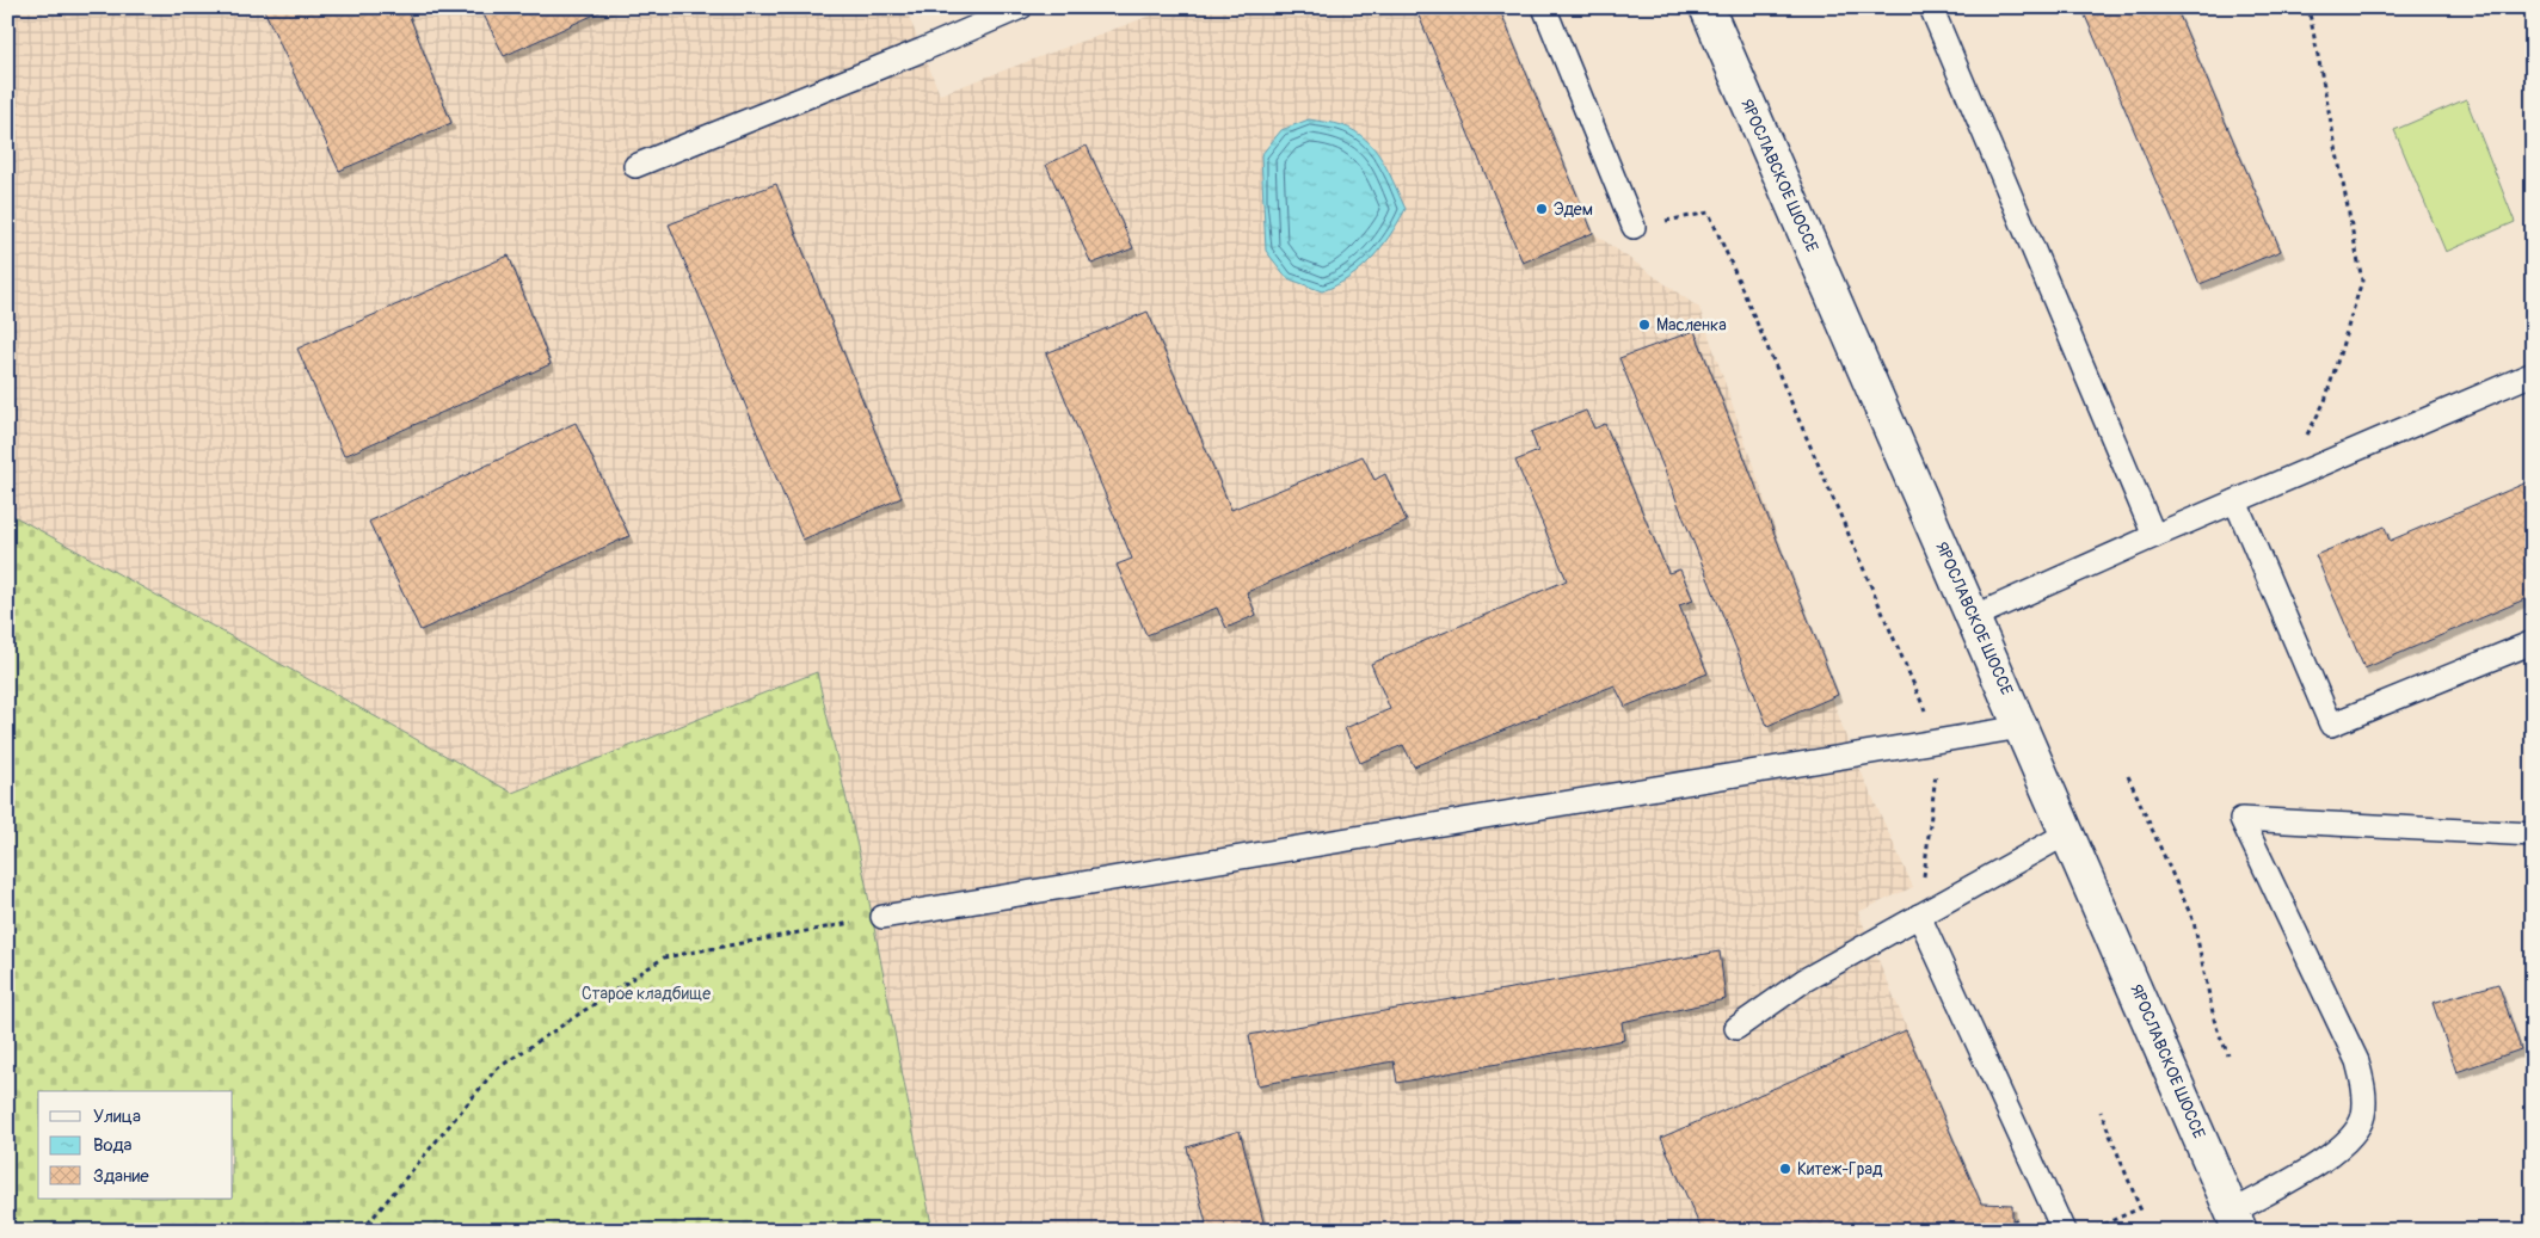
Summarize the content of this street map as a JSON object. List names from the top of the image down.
{
  "streets": {
    "main road": ["ЯРОСЛАВСКОЕ ШОССЕ"]
  },
  "parks": ["Старое кладбище"],
  "places": ["Эдем", "Масленка", "Китеж-Град"],
  "legend": ["Улица", "Вода", "Здание"]
}
